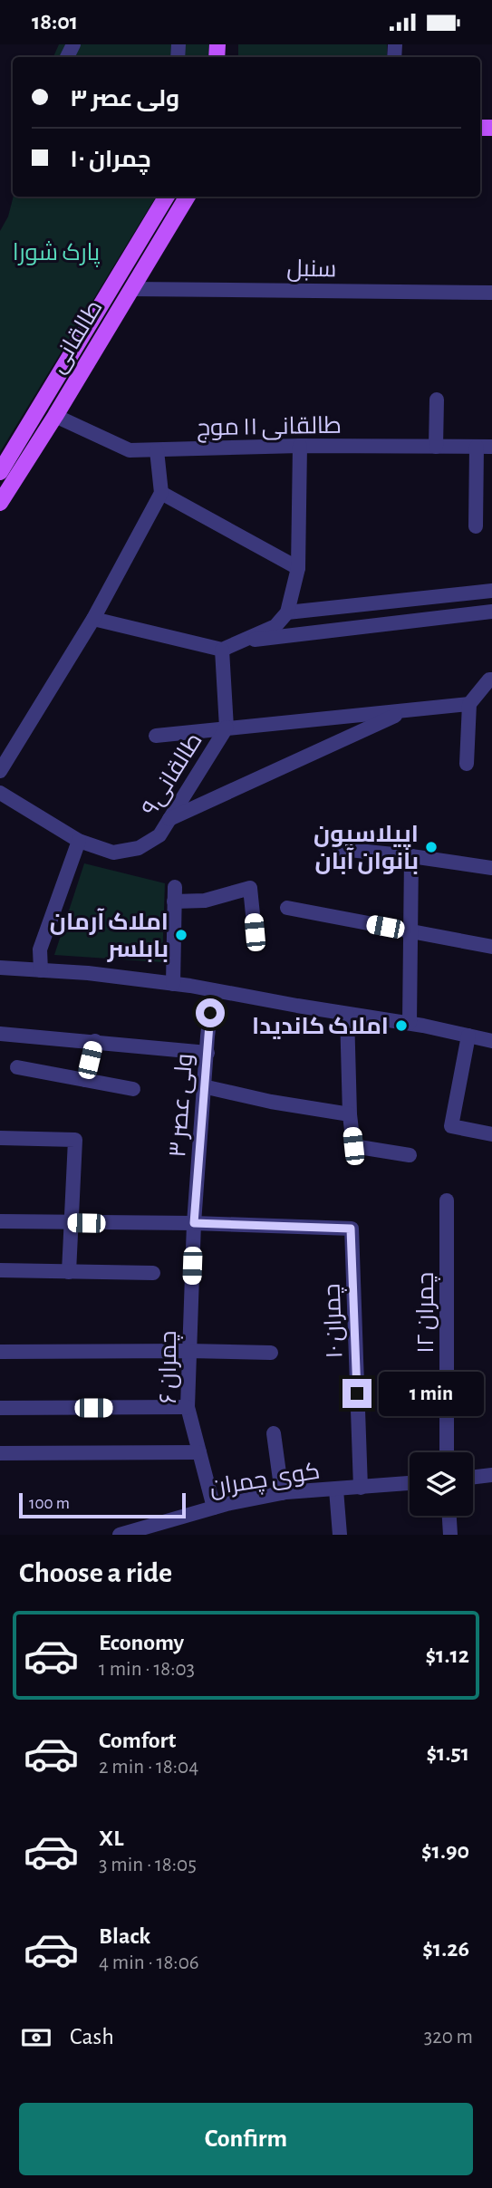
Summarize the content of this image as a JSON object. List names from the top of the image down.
{
  "streets": {
    "main road": ["طالقانی"],
    "street": [
      "سنبل",
      "طالقانی ۱۱ موج",
      "طالقانی۹",
      "ولی عصر ۳",
      "چمران ۱۲",
      "چمران ۱۰",
      "چمران ۶",
      "کوی چمران"
    ]
  },
  "crossings": [
    ["سنبل", "طالقانی"],
    ["طالقانی", "طالقانی ۱۱ موج"],
    ["ولی عصر ۳", "چمران ۱۰"],
    ["ولی عصر ۳", "چمران ۶"],
    ["چمران ۱۰", "چمران ۶"],
    ["چمران ۱۰", "کوی چمران"],
    ["چمران ۶", "کوی چمران"]
  ],
  "parks": ["پارک شورا"],
  "places": ["اپیلاسیون بانوان آبان", "املاک آرمان بابلسر", "املاک کاندیدا"],
  "scale_bar": "100 m",
  "page": {
    "status": "18:01",
    "banner": ["ولی عصر ۳", "چمران ۱۰"],
    "bubble": "1 min",
    "scale": "100 m",
    "heading": "Choose a ride",
    "list": [
      {
        "name": "Economy",
        "note": "1 min · 18:03",
        "value": "$1.12"
      },
      {
        "name": "Comfort",
        "note": "2 min · 18:04",
        "value": "$1.51"
      },
      {
        "name": "XL",
        "note": "3 min · 18:05",
        "value": "$1.90"
      },
      {
        "name": "Black",
        "note": "4 min · 18:06",
        "value": "$1.26"
      }
    ],
    "pay": ["Cash", "320 m"],
    "buttons": "Confirm"
  }
}
